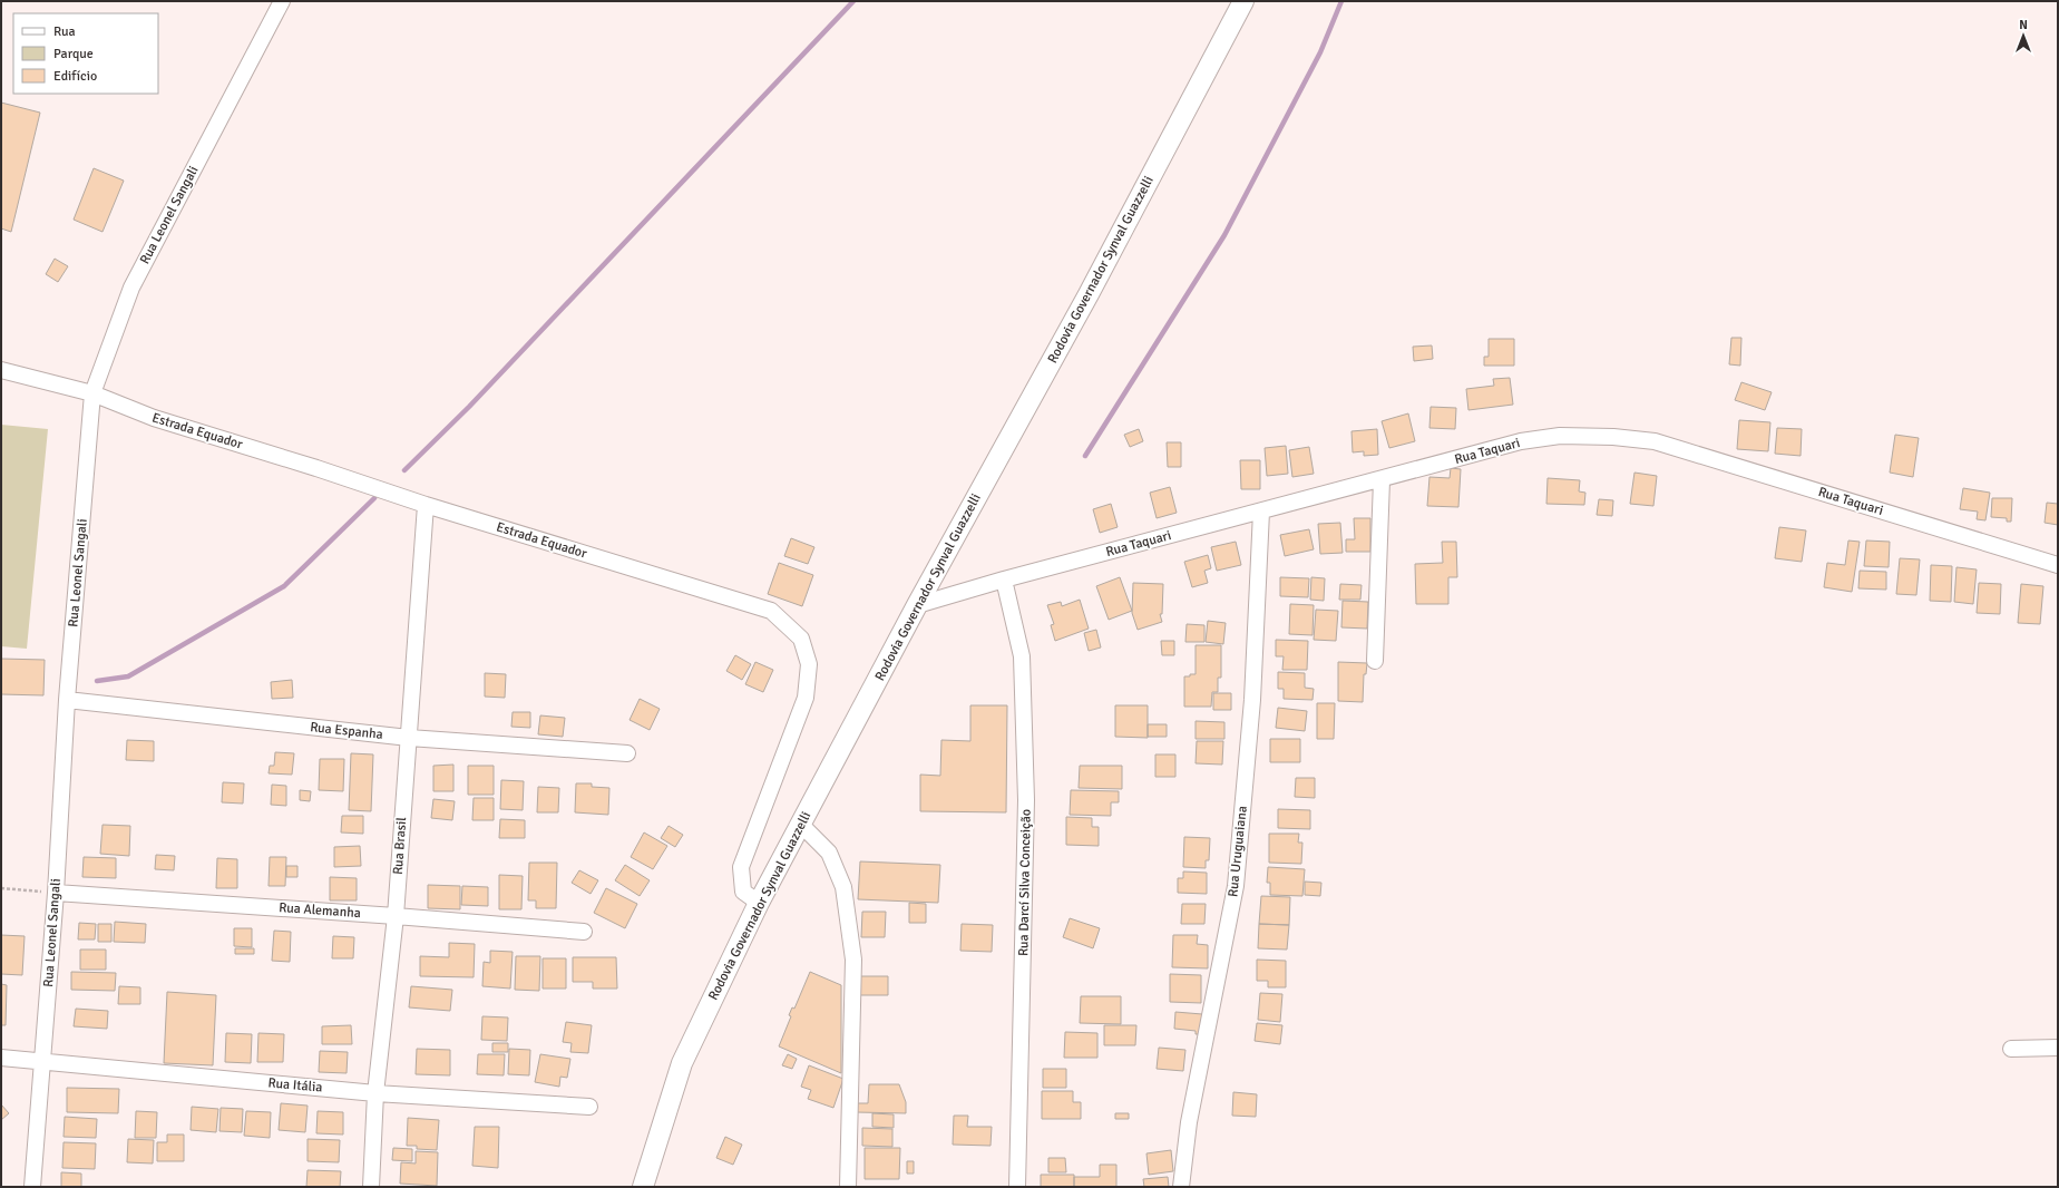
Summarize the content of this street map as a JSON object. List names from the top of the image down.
{
  "streets": {
    "main road": ["Rodovia Governador Synval Guazzelli"],
    "street": [
      "Rua Leonel Sangali",
      "Estrada Equador",
      "Rua Taquari",
      "Rua Espanha",
      "Rua Brasil",
      "Rua Uruguaiana",
      "Rua Darcí Silva Conceição",
      "Rua Alemanha",
      "Rua Itália"
    ]
  },
  "crossings": [
    ["Rua Leonel Sangali", "Estrada Equador"],
    ["Rua Leonel Sangali", "Rua Espanha"],
    ["Rua Leonel Sangali", "Rua Alemanha"],
    ["Rua Leonel Sangali", "Rua Itália"],
    ["Rodovia Governador Synval Guazzelli", "Estrada Equador"],
    ["Rodovia Governador Synval Guazzelli", "Rua Taquari"],
    ["Estrada Equador", "Rua Brasil"],
    ["Rua Taquari", "Rua Uruguaiana"],
    ["Rua Taquari", "Rua Darcí Silva Conceição"],
    ["Rua Espanha", "Rua Brasil"],
    ["Rua Brasil", "Rua Alemanha"],
    ["Rua Brasil", "Rua Itália"]
  ],
  "legend": ["Rua", "Parque", "Edifício"],
  "north": "top"
}
